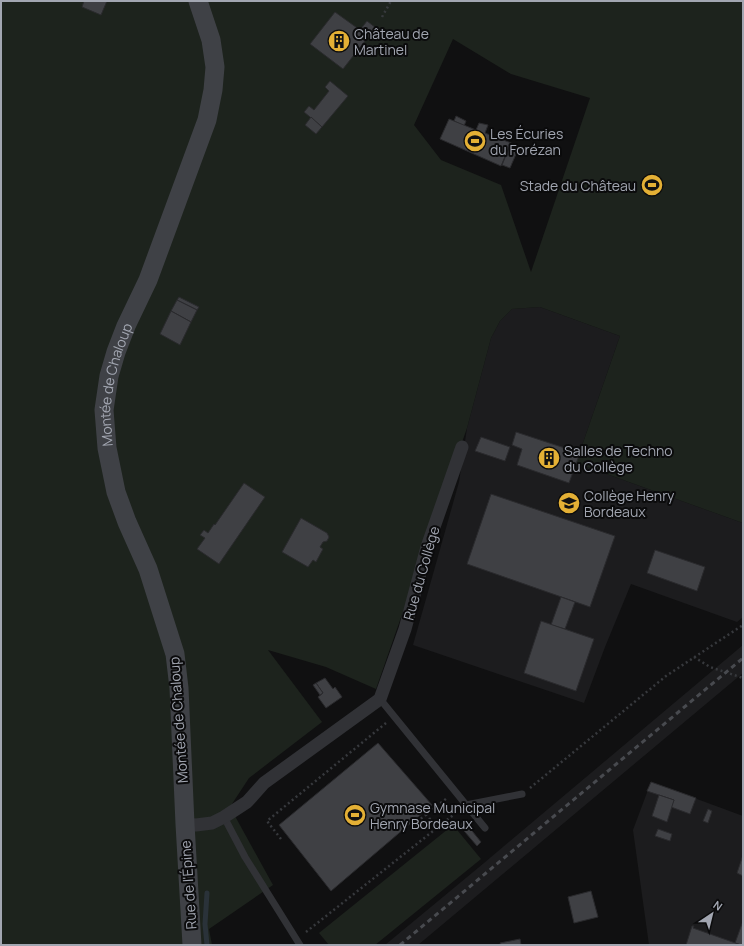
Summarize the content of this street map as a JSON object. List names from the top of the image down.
{
  "streets": {
    "main road": ["Montée de Chaloup", "Rue de l'Épine"],
    "street": ["Rue du Collège"]
  },
  "crossings": [
    ["Montée de Chaloup", "Rue de l'Épine"]
  ],
  "places": {
    "building": ["Château de Martinel", "Salles de Techno du Collège"],
    "sports": ["Les Écuries du Forézan", "Stade du Château", "Gymnase Municipal Henry Bordeaux"],
    "school or university": ["Collège Henry Bordeaux"]
  },
  "north": "top right"
}
